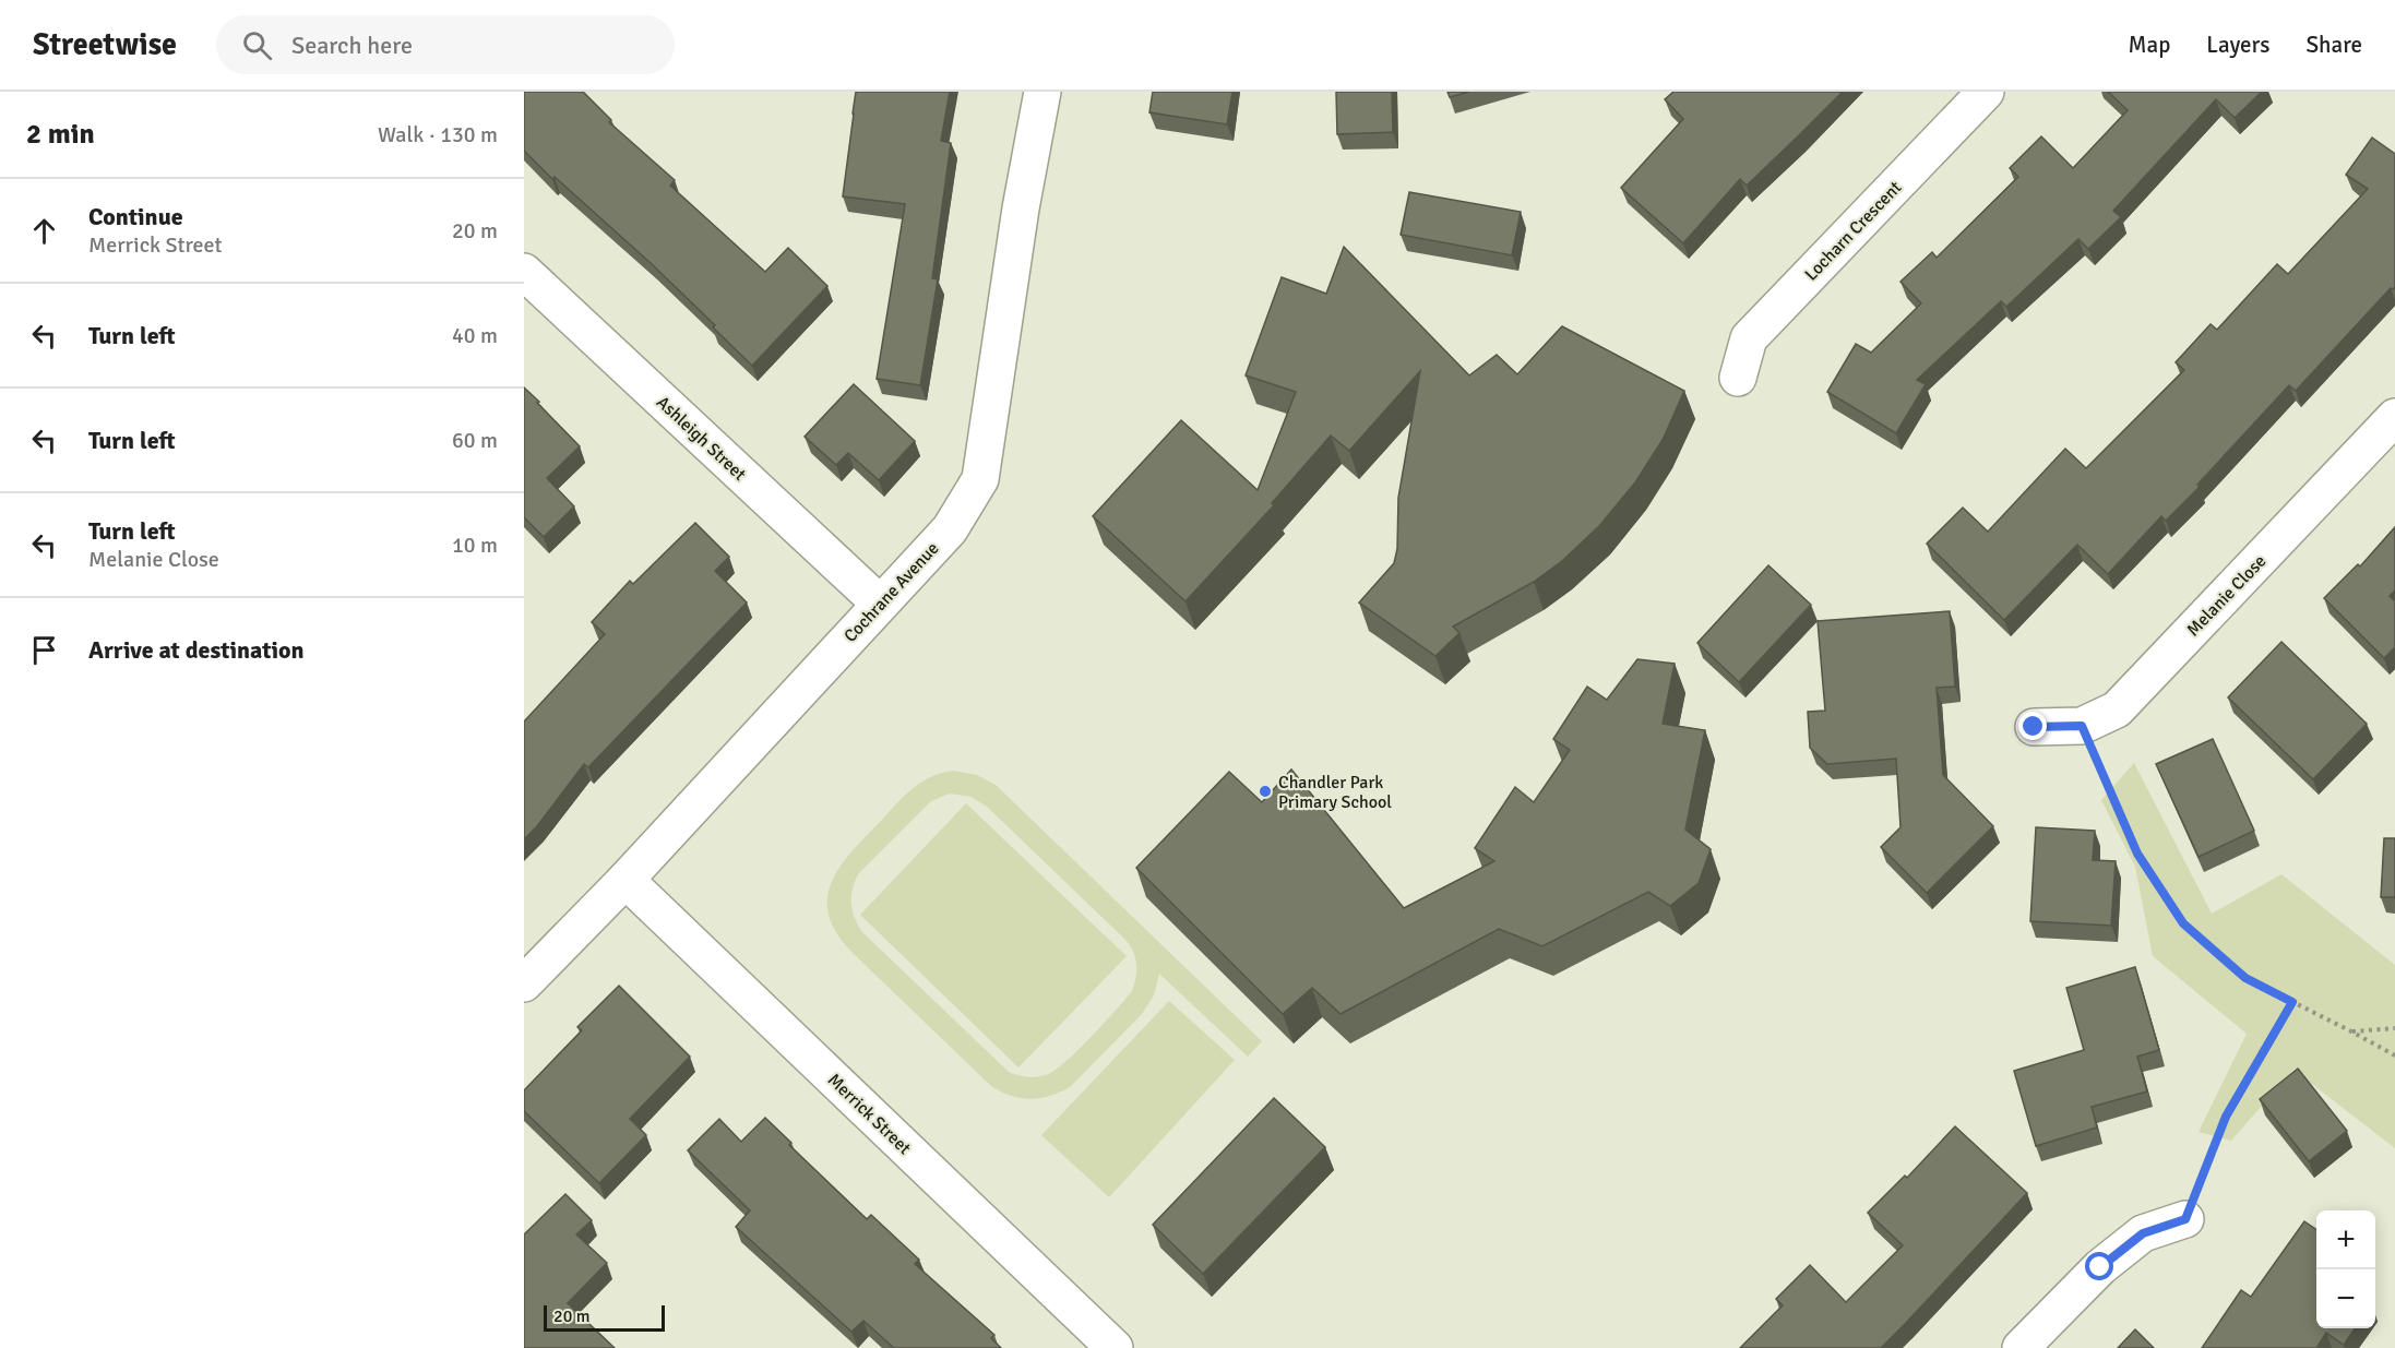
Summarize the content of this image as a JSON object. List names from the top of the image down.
{
  "streets": {
    "street": [
      "Locharn Crescent",
      "Ashleigh Street",
      "Cochrane Avenue",
      "Melanie Close",
      "Merrick Street"
    ]
  },
  "crossings": [
    ["Ashleigh Street", "Cochrane Avenue"],
    ["Cochrane Avenue", "Merrick Street"]
  ],
  "places": ["Chandler Park Primary School"],
  "scale_bar": "20 m",
  "page": {
    "header": "Streetwise",
    "search": "Search here",
    "nav": ["Map", "Layers", "Share"],
    "heading": ["2 min", "Walk · 130 m"],
    "list": [
      ["Continue", "Merrick Street", "20 m"],
      ["Turn left", "40 m"],
      ["Turn left", "60 m"],
      ["Turn left", "Melanie Close", "10 m"],
      "Arrive at destination"
    ],
    "map_buttons": ["+", "−"],
    "scale": "20 m"
  }
}
